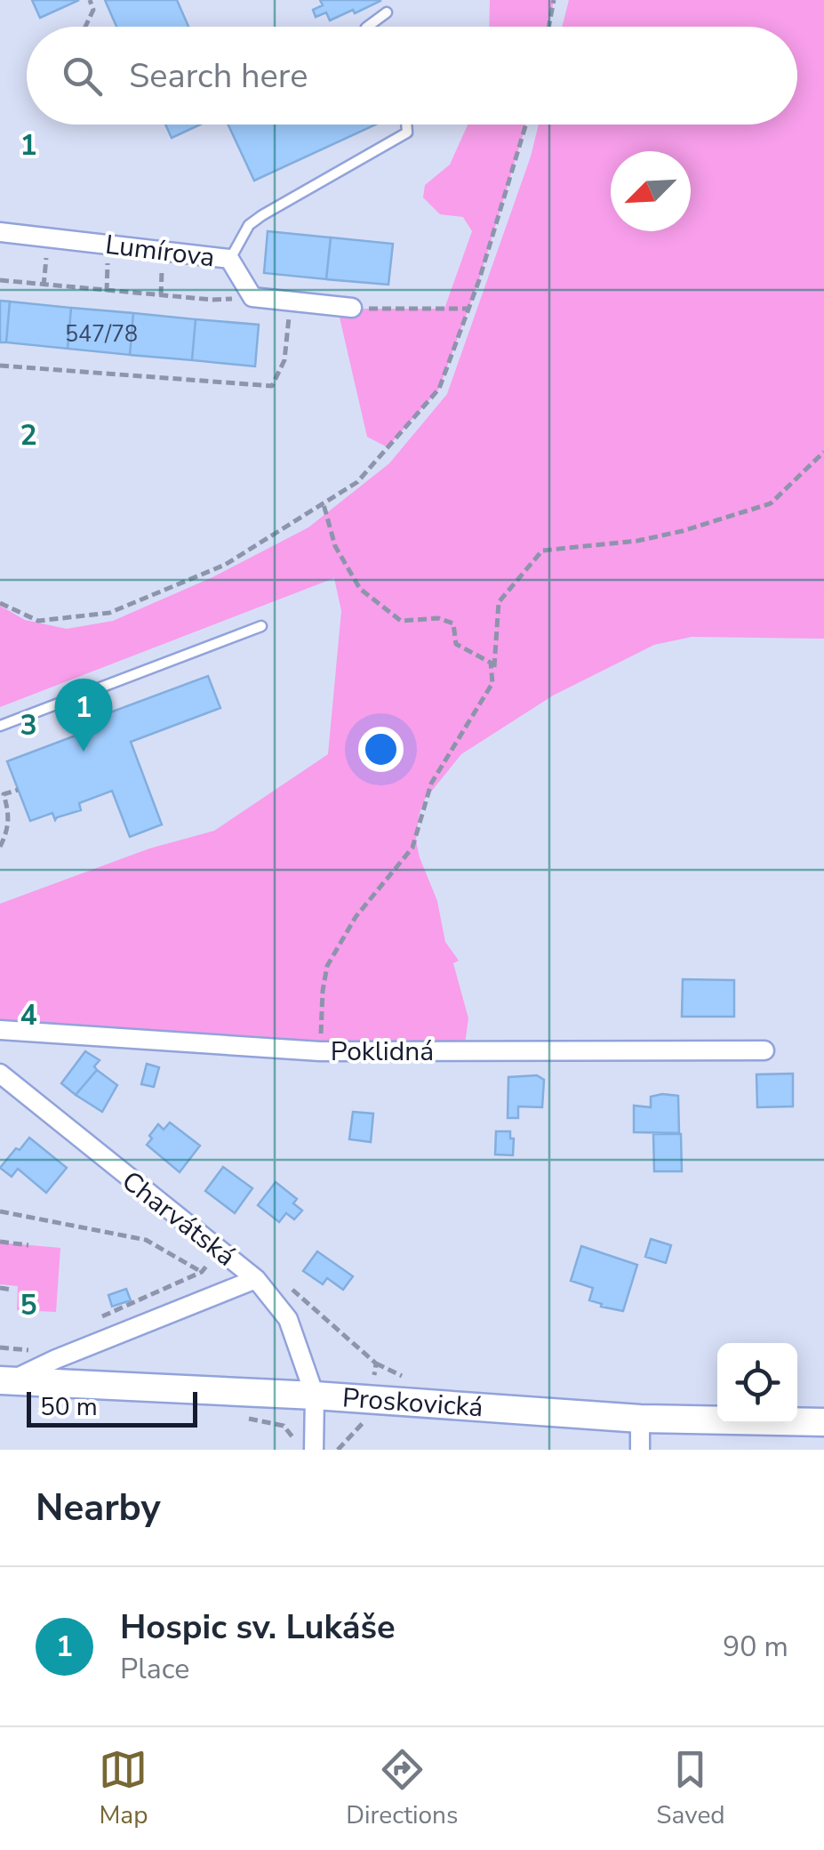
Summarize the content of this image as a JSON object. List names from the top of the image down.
{
  "streets": {
    "street": [
      "Lumírova",
      "Poklidná",
      "Charvátská",
      "Proskovická"
    ]
  },
  "crossings": [
    ["Charvátská", "Proskovická"]
  ],
  "house_numbers": ["547/78"],
  "scale_bar": "50 m",
  "north": "bottom left",
  "page": {
    "search": "Search here",
    "pins": "1",
    "scale": "50 m",
    "heading": "Nearby",
    "list": [
      {
        "mark": "1",
        "name": "Hospic sv. Lukáše",
        "note": "Place",
        "value": "90 m"
      }
    ],
    "nav": ["Map", "Directions", "Saved"]
  },
  "grid": {
    "rows": [
      "1",
      "2",
      "3",
      "4",
      "5"
    ]
  }
}
